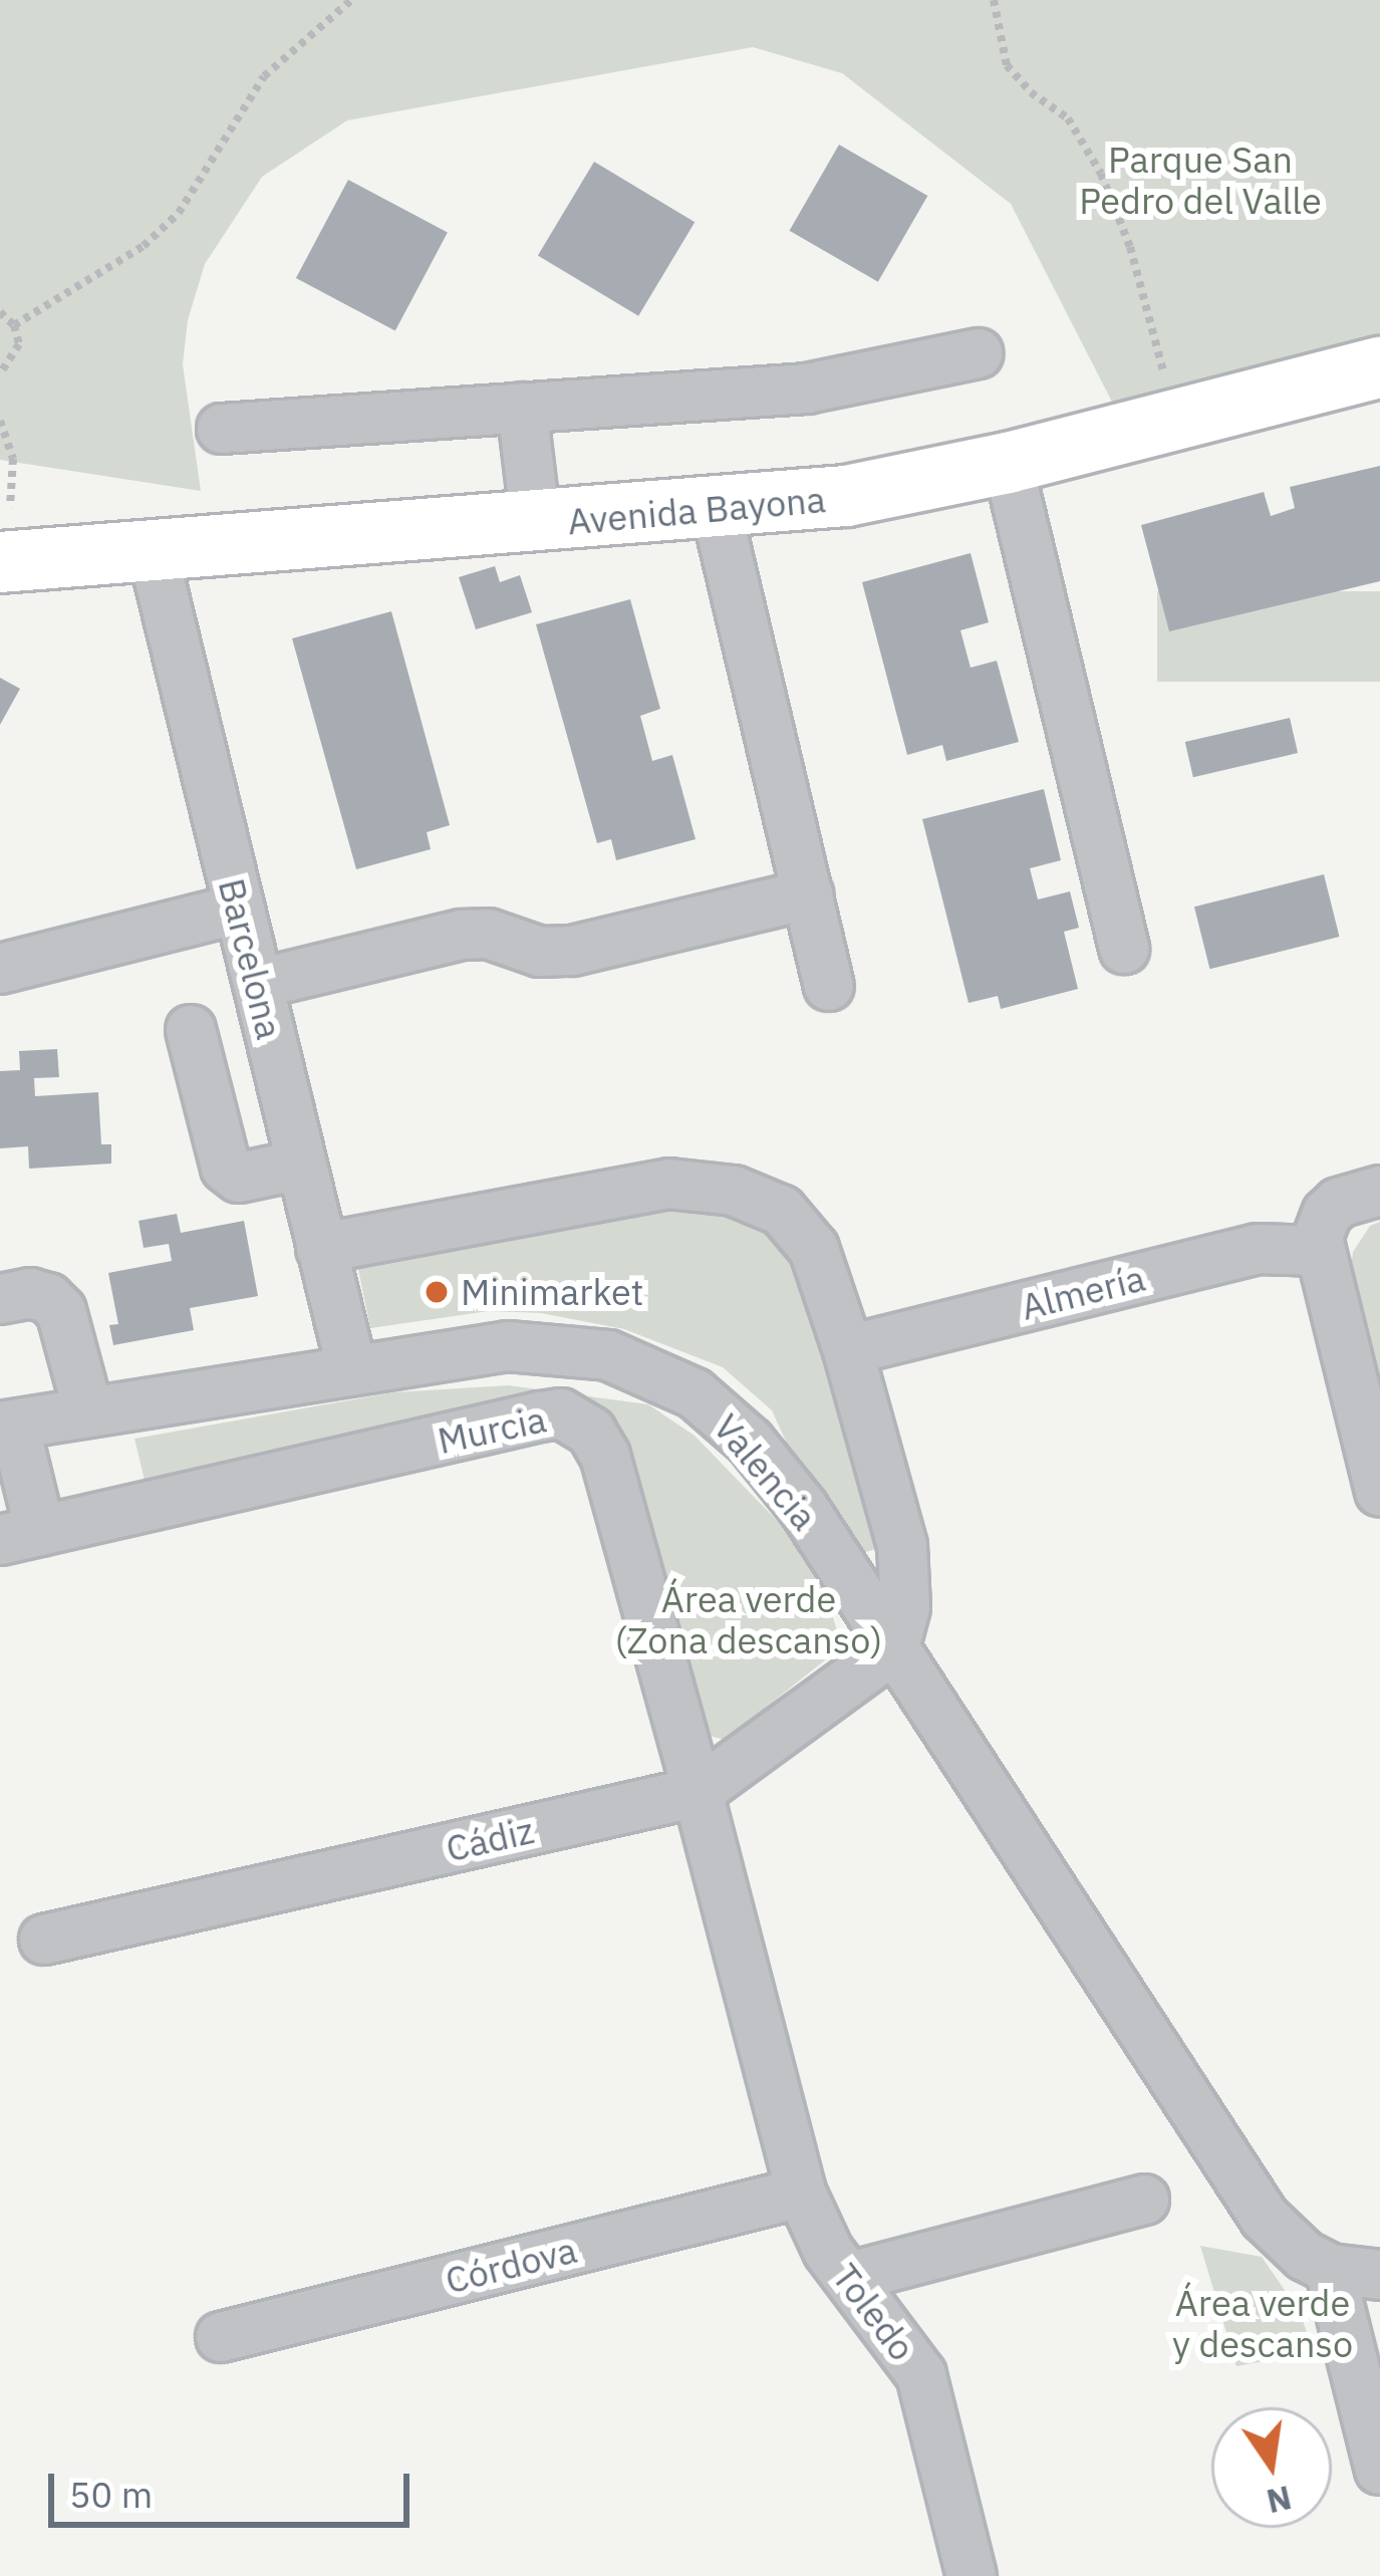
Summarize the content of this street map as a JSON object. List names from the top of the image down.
{
  "streets": {
    "main road": ["Avenida Bayona"],
    "street": [
      "Barcelona",
      "Almería",
      "Murcia",
      "Valencia",
      "Cádiz",
      "Córdova",
      "Toledo"
    ]
  },
  "crossings": [
    ["Avenida Bayona", "Barcelona"],
    ["Barcelona", "Valencia"],
    ["Murcia", "Valencia"],
    ["Murcia", "Cádiz"],
    ["Murcia", "Córdova"],
    ["Murcia", "Toledo"],
    ["Valencia", "Cádiz"],
    ["Córdova", "Toledo"]
  ],
  "parks": ["Parque San Pedro del Valle", "Área verde (Zona descanso)", "Área verde y descanso"],
  "places": ["Minimarket"],
  "scale_bar": "50 m",
  "north": "bottom"
}
